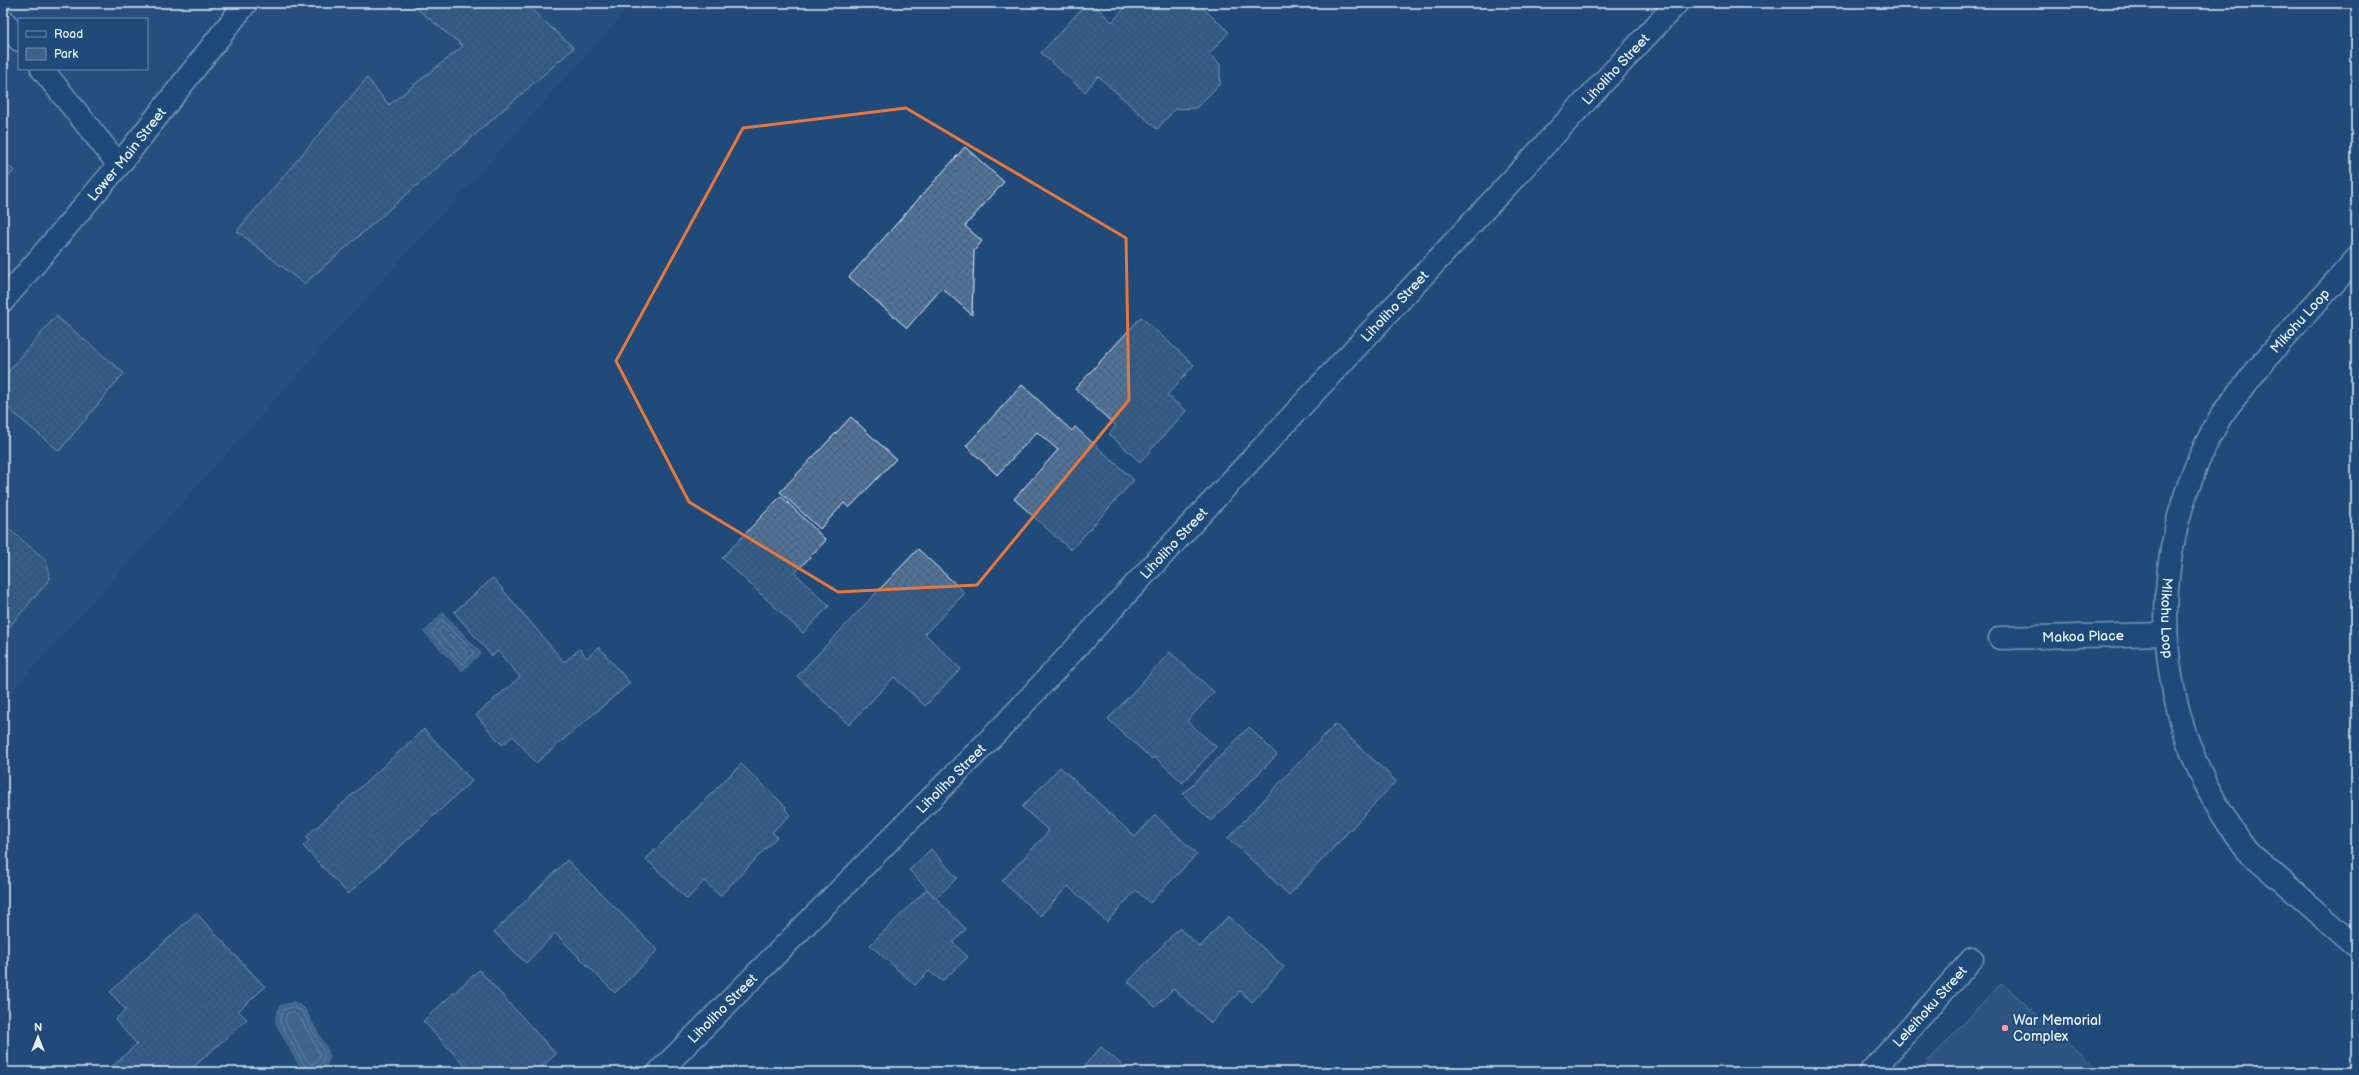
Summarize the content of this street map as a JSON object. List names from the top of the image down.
{
  "streets": {
    "street": [
      "Liholiho Street",
      "Lower Main Street",
      "Mikohu Loop",
      "Makoa Place",
      "Leleihoku Street"
    ]
  },
  "crossings": [
    ["Mikohu Loop", "Makoa Place"]
  ],
  "places": ["War Memorial Complex"],
  "legend": ["Road", "Park"],
  "north": "top"
}
